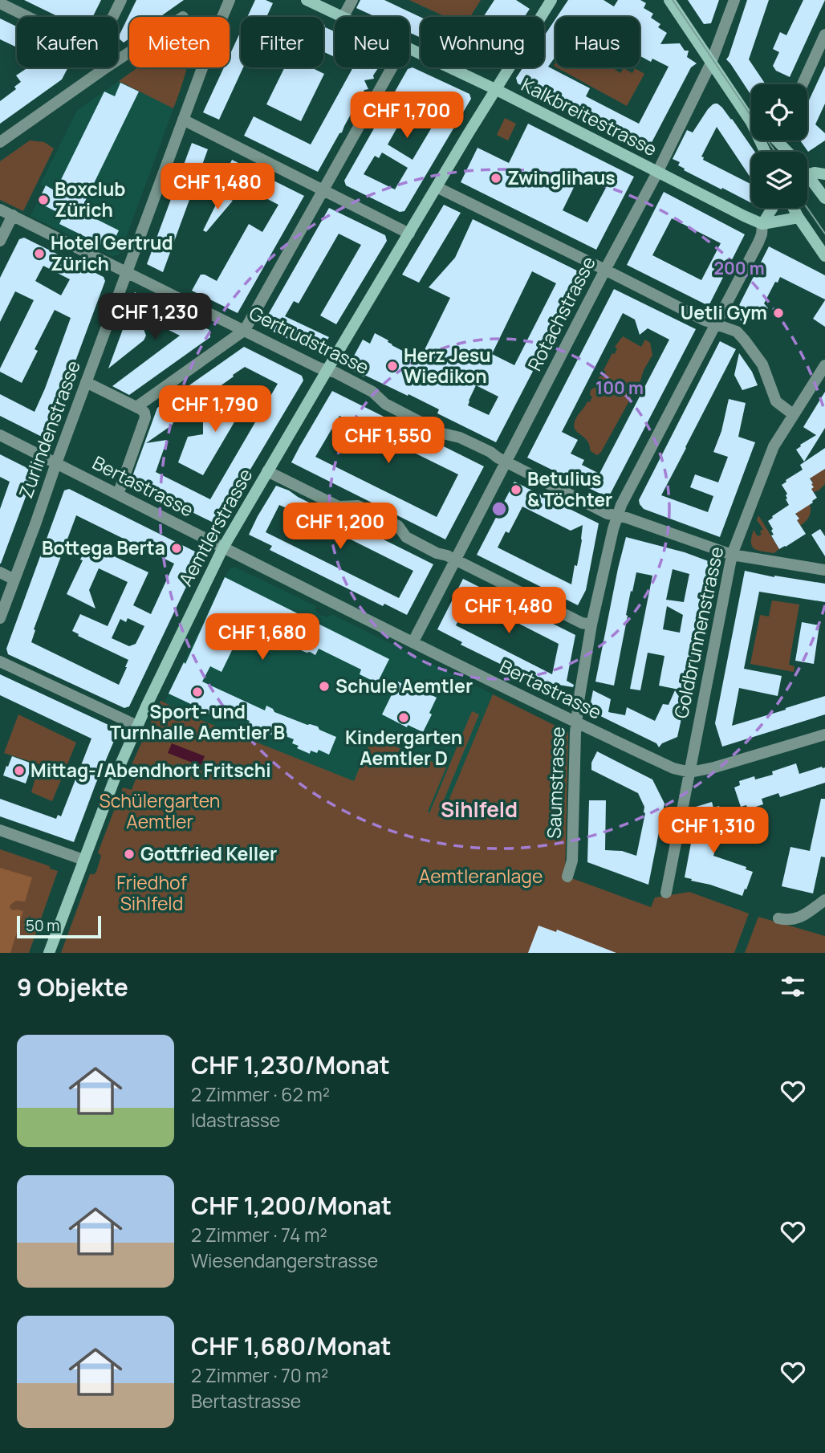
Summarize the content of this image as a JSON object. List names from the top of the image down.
{
  "streets": {
    "street": [
      "Kalkbreitestrasse",
      "Rotachstrasse",
      "Gertrudstrasse",
      "Zurlindenstrasse",
      "Bertastrasse",
      "Aemtlerstrasse",
      "Goldbrunnenstrasse",
      "Saumstrasse"
    ]
  },
  "crossings": [
    ["Kalkbreitestrasse", "Rotachstrasse"],
    ["Kalkbreitestrasse", "Aemtlerstrasse"],
    ["Kalkbreitestrasse", "Saumstrasse"],
    ["Rotachstrasse", "Gertrudstrasse"],
    ["Rotachstrasse", "Bertastrasse"],
    ["Gertrudstrasse", "Zurlindenstrasse"],
    ["Gertrudstrasse", "Aemtlerstrasse"],
    ["Gertrudstrasse", "Goldbrunnenstrasse"],
    ["Gertrudstrasse", "Saumstrasse"],
    ["Zurlindenstrasse", "Bertastrasse"],
    ["Bertastrasse", "Aemtlerstrasse"],
    ["Bertastrasse", "Goldbrunnenstrasse"],
    ["Bertastrasse", "Saumstrasse"]
  ],
  "districts": ["Sihlfeld"],
  "parks": ["Schülergarten Aemtler", "Aemtleranlage", "Friedhof Sihlfeld"],
  "places": [
    "Zwinglihaus",
    "Boxclub Zürich",
    "Hotel Gertrud Zürich",
    "Uetli Gym",
    "Herz Jesu Wiedikon",
    "Betulius & Töchter",
    "Bottega Berta",
    "Schule Aemtler",
    "Sport- und Turnhalle Aemtler B",
    "Kindergarten Aemtler D",
    "Mittag-/Abendhort Fritschi",
    "Gottfried Keller"
  ],
  "scale_bar": "50 m",
  "page": {
    "chip": [
      "Kaufen",
      "Mieten",
      "Filter",
      "Neu",
      "Wohnung",
      "Haus"
    ],
    "price": [
      "CHF 1,700",
      "CHF 1,480",
      "CHF 1,230",
      "CHF 1,790",
      "CHF 1,550",
      "CHF 1,200",
      "CHF 1,480",
      "CHF 1,680",
      "CHF 1,310"
    ],
    "scale": "50 m",
    "heading": "9 Objekte",
    "list": [
      {
        "name": "CHF 1,230/Monat",
        "note": "2 Zimmer · 62 m² · Idastrasse"
      },
      {
        "name": "CHF 1,200/Monat",
        "note": "2 Zimmer · 74 m² · Wiesendangerstrasse"
      },
      {
        "name": "CHF 1,680/Monat",
        "note": "2 Zimmer · 70 m² · Bertastrasse"
      }
    ]
  },
  "rings": ["200 m", "100 m"]
}
